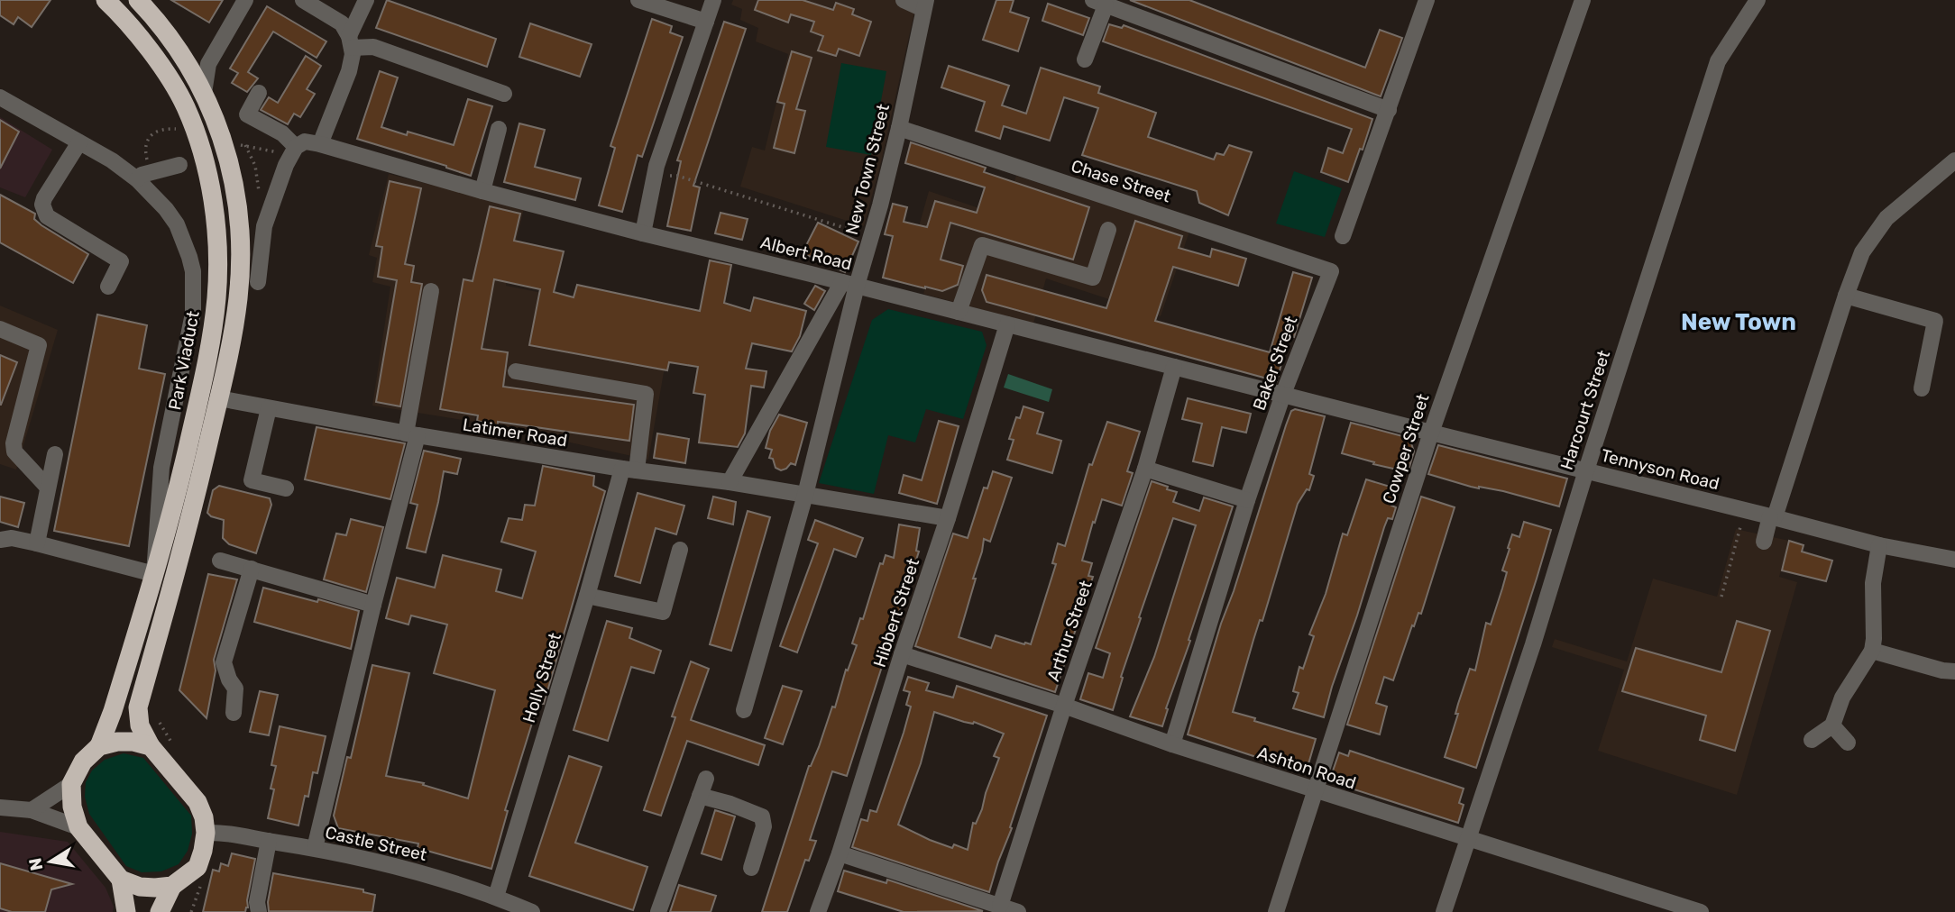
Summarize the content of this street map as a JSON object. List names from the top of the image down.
{
  "streets": {
    "highway": ["Park Viaduct"],
    "street": [
      "New Town Street",
      "Chase Street",
      "Albert Road",
      "Baker Street",
      "Harcourt Street",
      "Latimer Road",
      "Cowper Street",
      "Tennyson Road",
      "Hibbert Street",
      "Arthur Street",
      "Holly Street",
      "Ashton Road",
      "Castle Street"
    ]
  },
  "crossings": [
    ["New Town Street", "Chase Street"],
    ["New Town Street", "Albert Road"],
    ["New Town Street", "Latimer Road"],
    ["Chase Street", "Baker Street"],
    ["Albert Road", "Baker Street"],
    ["Albert Road", "Tennyson Road"],
    ["Albert Road", "Hibbert Street"],
    ["Albert Road", "Arthur Street"],
    ["Park Viaduct", "Castle Street"],
    ["Baker Street", "Tennyson Road"],
    ["Baker Street", "Ashton Road"],
    ["Harcourt Street", "Tennyson Road"],
    ["Harcourt Street", "Ashton Road"],
    ["Latimer Road", "Hibbert Street"],
    ["Latimer Road", "Holly Street"],
    ["Cowper Street", "Tennyson Road"],
    ["Cowper Street", "Ashton Road"],
    ["Hibbert Street", "Ashton Road"],
    ["Arthur Street", "Ashton Road"],
    ["Holly Street", "Castle Street"]
  ],
  "districts": ["New Town"],
  "north": "left"
}
